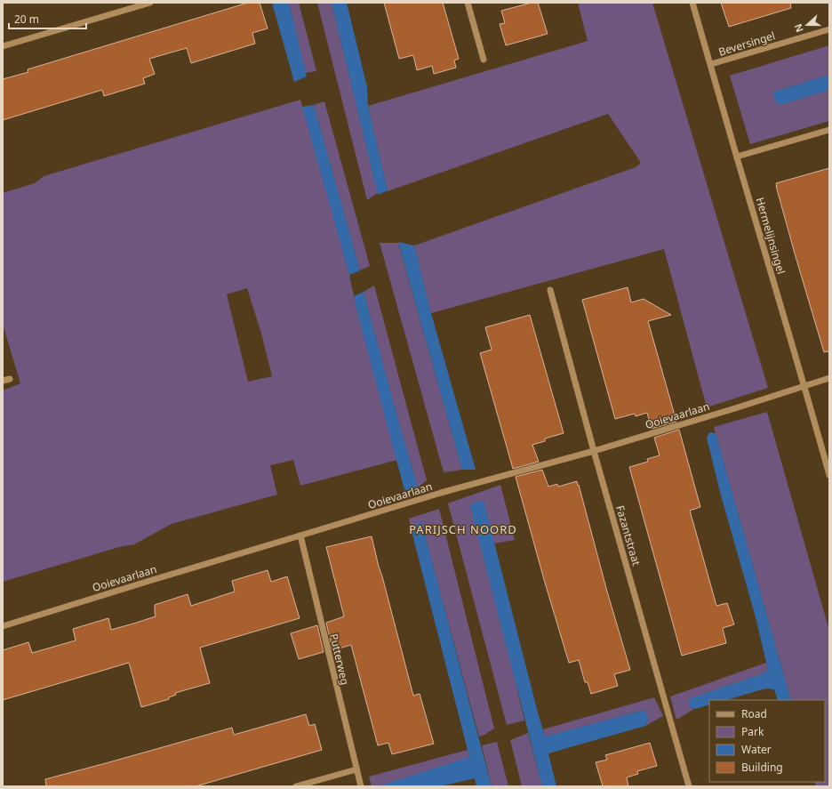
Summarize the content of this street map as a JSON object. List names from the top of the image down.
{
  "streets": {
    "street": [
      "Beversingel",
      "Hermelijnsingel",
      "Ooievaarlaan",
      "Fazantstraat",
      "Putterweg"
    ]
  },
  "crossings": [
    ["Beversingel", "Hermelijnsingel"],
    ["Hermelijnsingel", "Ooievaarlaan"],
    ["Ooievaarlaan", "Fazantstraat"],
    ["Ooievaarlaan", "Putterweg"]
  ],
  "districts": ["PARIJSCH NOORD"],
  "legend": [
    "Road",
    "Park",
    "Water",
    "Building"
  ],
  "scale_bar": "20 m",
  "north": "left"
}
